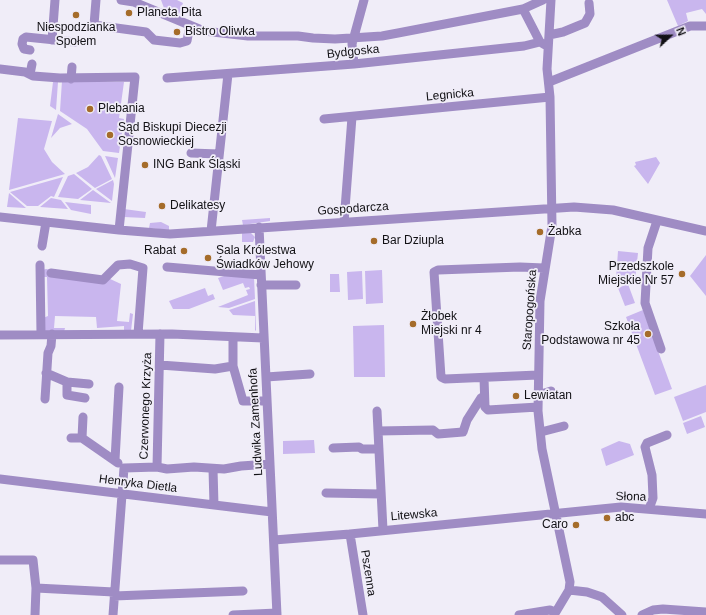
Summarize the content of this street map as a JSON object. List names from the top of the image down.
{
  "streets": {
    "street": [
      "Bydgoska",
      "Legnicka",
      "Gospodarcza",
      "Staropogońska",
      "Czerwonego Krzyża",
      "Ludwika Zamenhofa",
      "Henryka Dietla",
      "Słona",
      "Litewska",
      "Pszenna"
    ]
  },
  "crossings": [
    ["Bydgoska", "Staropogońska"],
    ["Legnicka", "Staropogońska"],
    ["Gospodarcza", "Staropogońska"],
    ["Gospodarcza", "Ludwika Zamenhofa"],
    ["Staropogońska", "Słona"],
    ["Staropogońska", "Litewska"],
    ["Czerwonego Krzyża", "Ludwika Zamenhofa"],
    ["Czerwonego Krzyża", "Henryka Dietla"],
    ["Ludwika Zamenhofa", "Henryka Dietla"],
    ["Ludwika Zamenhofa", "Litewska"],
    ["Słona", "Litewska"],
    ["Litewska", "Pszenna"]
  ],
  "places": [
    "Planeta Pita",
    "Niespodzianka Społem",
    "Bistro Oliwka",
    "Plebania",
    "Sąd Biskupi Diecezji Sosnowieckiej",
    "ING Bank Śląski",
    "Delikatesy",
    "Żabka",
    "Bar Dziupla",
    "Rabat",
    "Sala Królestwa Świadków Jehowy",
    "Przedszkole Miejskie Nr 57",
    "Żłobek Miejski nr 4",
    "Szkoła Podstawowa nr 45",
    "Lewiatan",
    "abc",
    "Caro"
  ],
  "north": "right"
}
